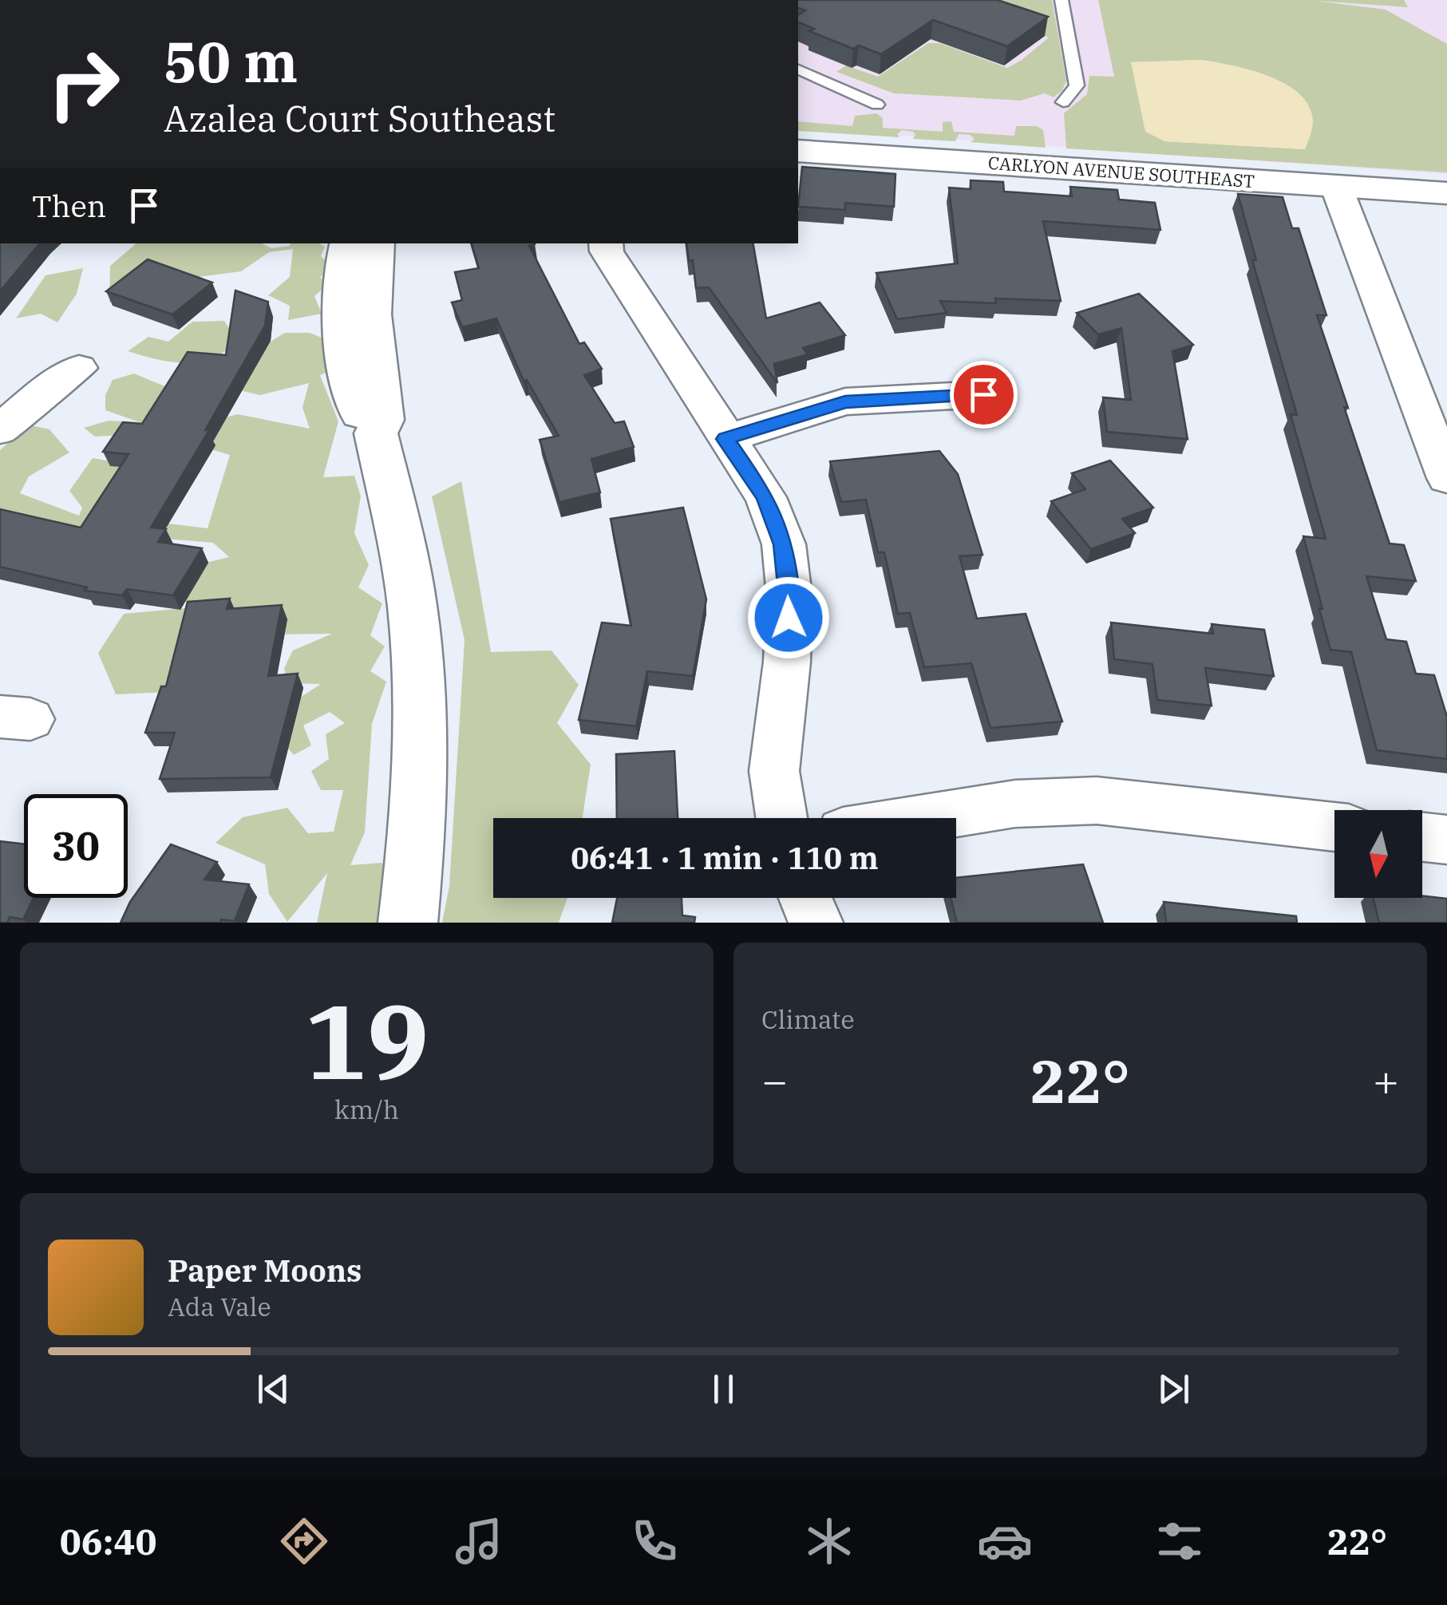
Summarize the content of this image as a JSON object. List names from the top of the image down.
{
  "streets": {
    "main road": ["CARLYON AVENUE SOUTHEAST"]
  },
  "north": "bottom",
  "page": {
    "turn": ["50 m", "Azalea Court Southeast"],
    "then": "Then",
    "limit": "30",
    "trip": "06:41 · 1 min · 110 m",
    "tile": [
      ["19", "km/h"],
      "Climate"
    ],
    "heat": ["−", "22°", "+"],
    "song": ["Paper Moons", "Ada Vale"],
    "tabs": ["06:40", "22°"]
  }
}
